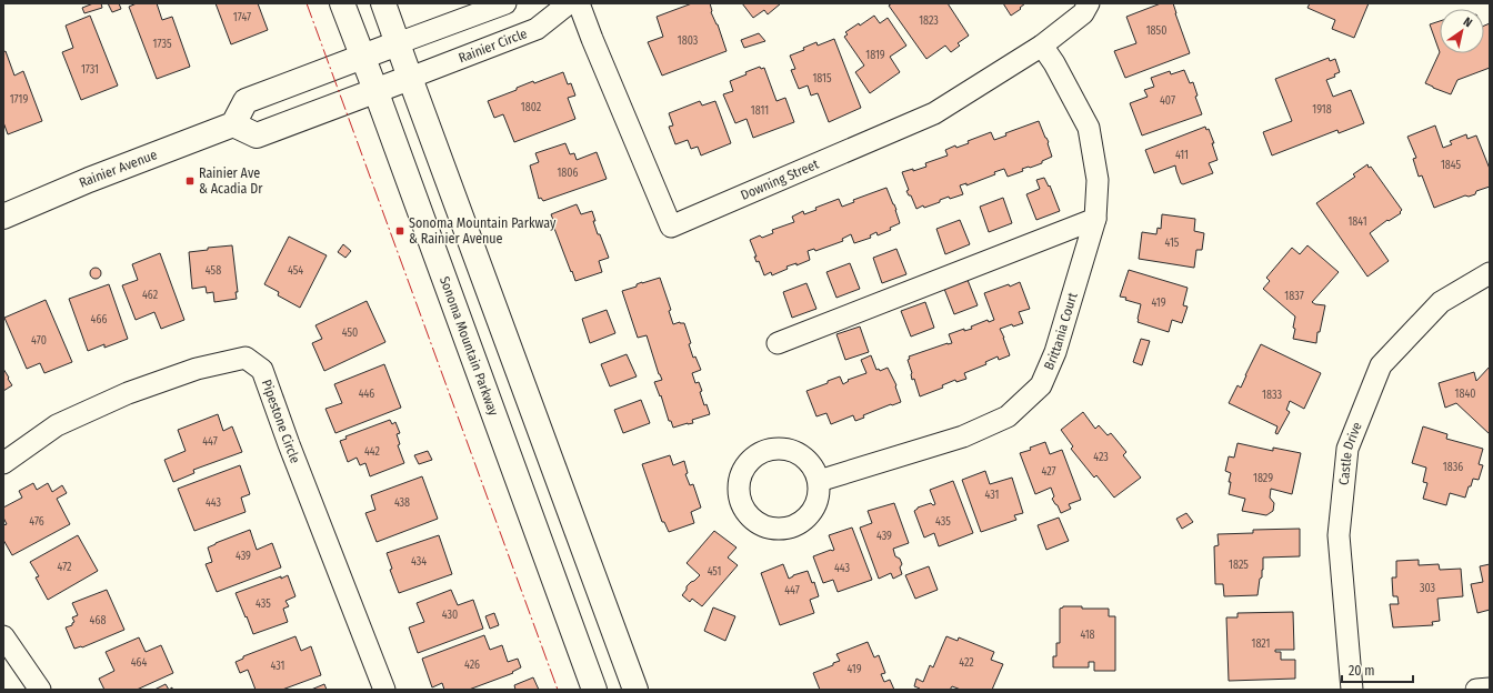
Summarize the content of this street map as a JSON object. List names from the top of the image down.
{
  "streets": {
    "main road": ["Rainier Avenue", "Sonoma Mountain Parkway"],
    "street": [
      "Rainier Circle",
      "Downing Street",
      "Brittania Court",
      "Pipestone Circle",
      "Castle Drive"
    ]
  },
  "crossings": [
    ["Downing Street", "Brittania Court"]
  ],
  "places": {
    "transit": ["Rainier Ave & Acadia Dr", "Sonoma Mountain Parkway & Rainier Avenue"]
  },
  "house_numbers": [
    "1747",
    "1823",
    "1850",
    "1803",
    "1735",
    "1819",
    "1731",
    "1815",
    "1719",
    "407",
    "1802",
    "1918",
    "1811",
    "411",
    "1845",
    "1806",
    "1841",
    "415",
    "458",
    "454",
    "462",
    "1837",
    "419",
    "466",
    "450",
    "470",
    "446",
    "1840",
    "1833",
    "447",
    "442",
    "423",
    "1836",
    "427",
    "1829",
    "431",
    "443",
    "438",
    "476",
    "435",
    "439",
    "439",
    "434",
    "1825",
    "472",
    "443",
    "451",
    "303",
    "447",
    "435",
    "430",
    "468",
    "418",
    "1821",
    "464",
    "422",
    "426",
    "431",
    "419"
  ],
  "scale_bar": "20 m",
  "north": "top right"
}
